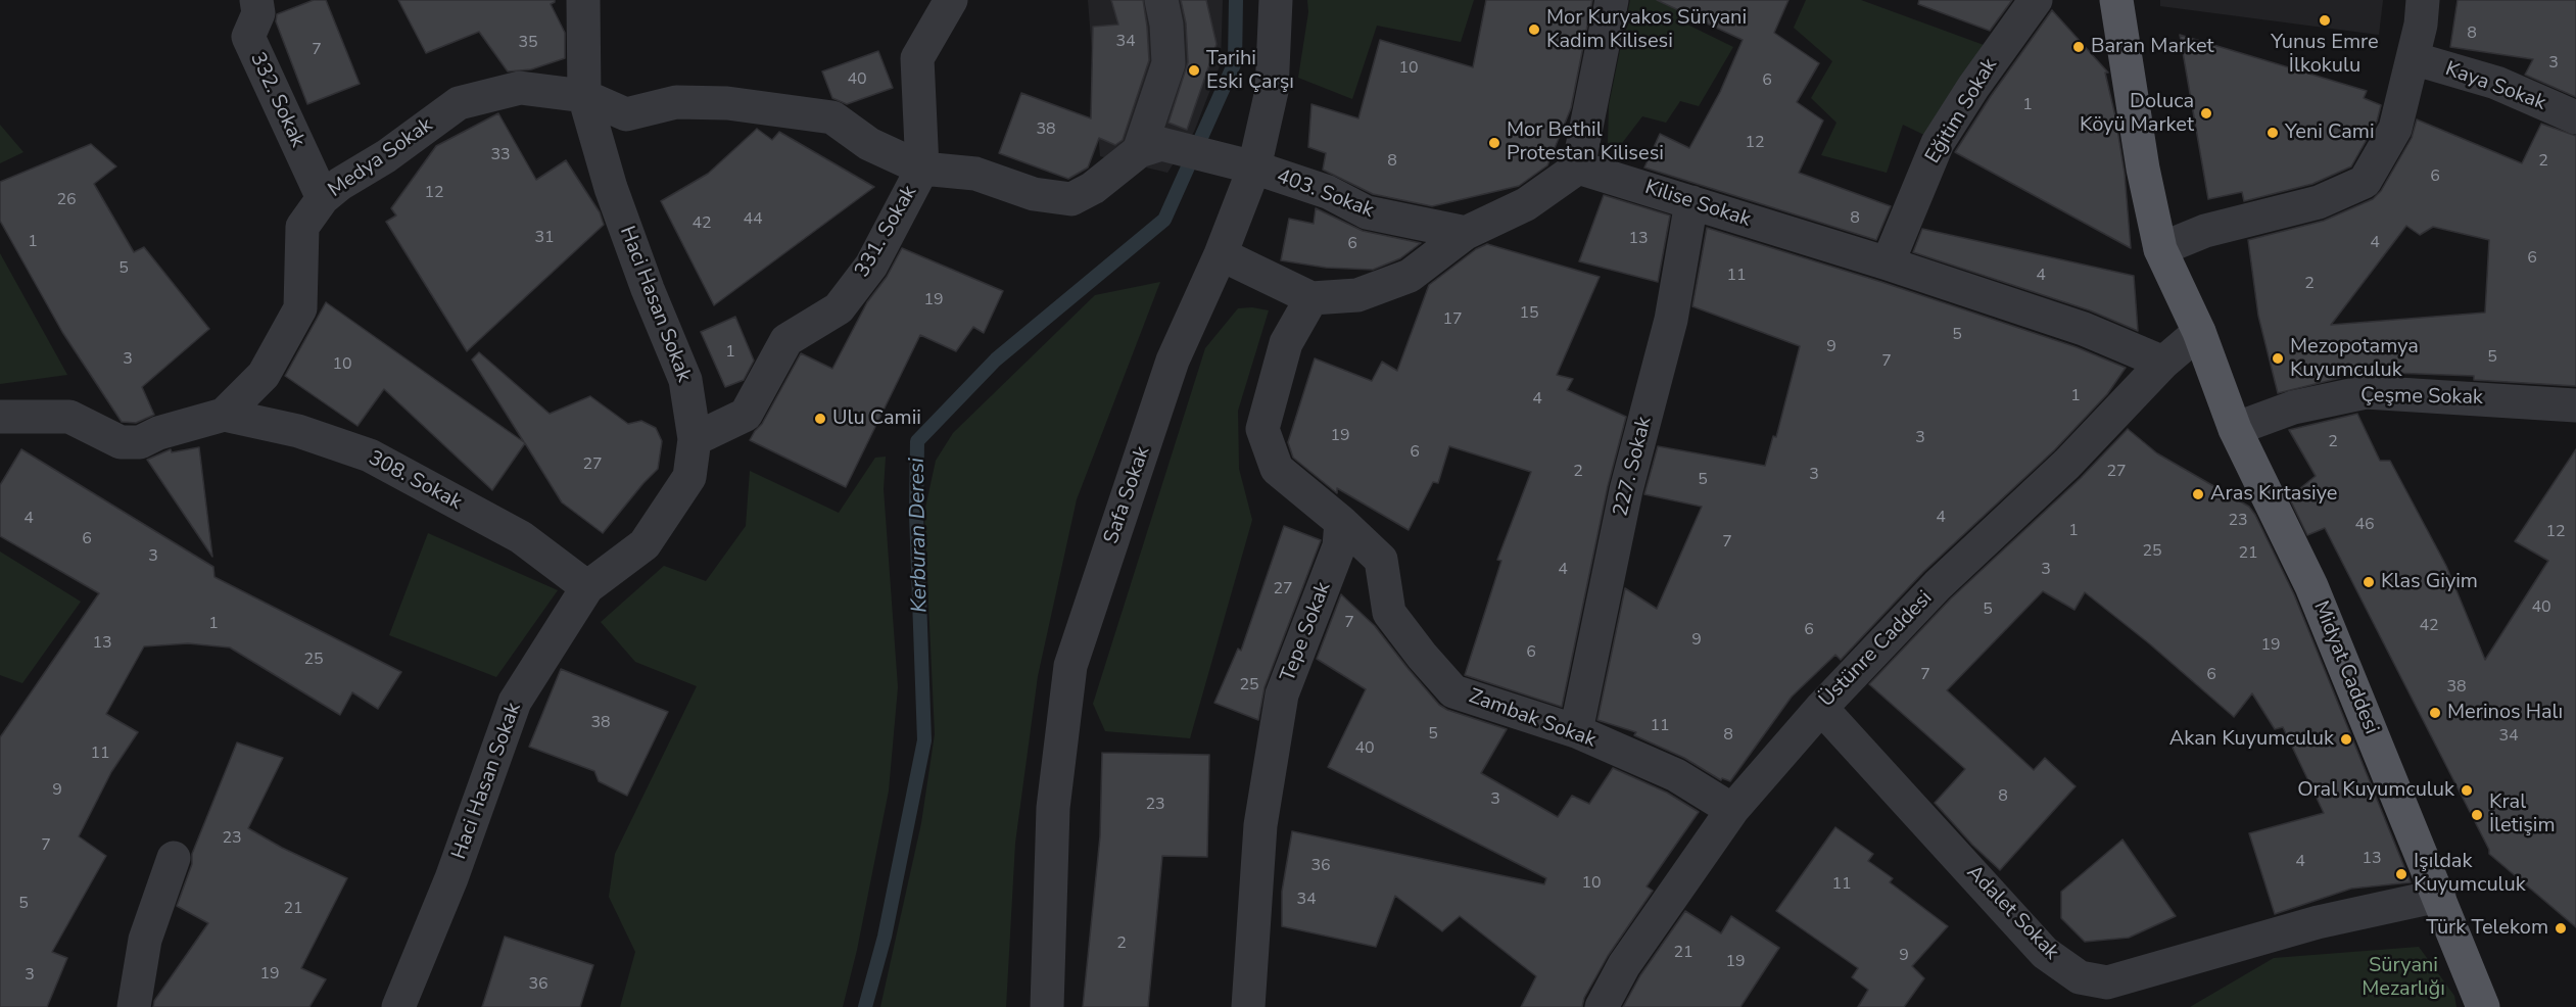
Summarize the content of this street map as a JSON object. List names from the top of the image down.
{
  "streets": {
    "main road": ["Midyat Caddesi"],
    "street": [
      "Kaya Sokak",
      "332. Sokak",
      "Eğitim Sokak",
      "Medya Sokak",
      "403. Sokak",
      "Kilise Sokak",
      "331. Sokak",
      "Haci Hasan Sokak",
      "Çeşme Sokak",
      "227. Sokak",
      "308. Sokak",
      "Safa Sokak",
      "Tepe Sokak",
      "Üstünre Caddesi",
      "Zambak Sokak",
      "Adalet Sokak"
    ]
  },
  "crossings": [
    ["332. Sokak", "Medya Sokak"],
    ["Eğitim Sokak", "Kilise Sokak"],
    ["Medya Sokak", "403. Sokak"],
    ["Medya Sokak", "331. Sokak"],
    ["Medya Sokak", "Haci Hasan Sokak"],
    ["Medya Sokak", "308. Sokak"],
    ["403. Sokak", "Safa Sokak"],
    ["Kilise Sokak", "227. Sokak"],
    ["Kilise Sokak", "Üstünre Caddesi"],
    ["331. Sokak", "Haci Hasan Sokak"],
    ["Haci Hasan Sokak", "308. Sokak"],
    ["Çeşme Sokak", "Midyat Caddesi"],
    ["227. Sokak", "Zambak Sokak"],
    ["Tepe Sokak", "Zambak Sokak"],
    ["Üstünre Caddesi", "Midyat Caddesi"],
    ["Üstünre Caddesi", "Zambak Sokak"],
    ["Üstünre Caddesi", "Adalet Sokak"],
    ["Midyat Caddesi", "Adalet Sokak"]
  ],
  "water": ["Kerburan Deresi"],
  "parks": ["Süryani Mezarlığı"],
  "places": [
    "Yunus Emre İlkokulu",
    "Mor Kuryakos Süryani Kadim Kilisesi",
    "Baran Market",
    "Tarihi Eski Çarşı",
    "Doluca Köyü Market",
    "Yeni Cami",
    "Mor Bethil Protestan Kilisesi",
    "Mezopotamya Kuyumculuk",
    "Ulu Camii",
    "Aras Kırtasiye",
    "Klas Giyim",
    "Merinos Halı",
    "Akan Kuyumculuk",
    "Oral Kuyumculuk",
    "Kral İletişim",
    "Işıldak Kuyumculuk",
    "Türk Telekom"
  ],
  "house_numbers": [
    "8",
    "34",
    "35",
    "7",
    "3",
    "10",
    "40",
    "6",
    "1",
    "38",
    "12",
    "33",
    "8",
    "2",
    "6",
    "12",
    "26",
    "8",
    "44",
    "42",
    "31",
    "13",
    "1",
    "4",
    "6",
    "6",
    "5",
    "11",
    "4",
    "2",
    "19",
    "15",
    "17",
    "5",
    "9",
    "1",
    "5",
    "3",
    "7",
    "10",
    "1",
    "4",
    "19",
    "3",
    "2",
    "6",
    "27",
    "2",
    "27",
    "3",
    "5",
    "4",
    "4",
    "23",
    "46",
    "1",
    "12",
    "6",
    "7",
    "25",
    "21",
    "3",
    "4",
    "3",
    "27",
    "40",
    "5",
    "7",
    "1",
    "42",
    "6",
    "9",
    "13",
    "19",
    "6",
    "25",
    "7",
    "6",
    "25",
    "38",
    "38",
    "11",
    "5",
    "8",
    "34",
    "40",
    "11",
    "9",
    "8",
    "3",
    "23",
    "23",
    "7",
    "13",
    "4",
    "36",
    "10",
    "11",
    "34",
    "5",
    "21",
    "2",
    "21",
    "9",
    "19",
    "19",
    "3",
    "36"
  ]
}
